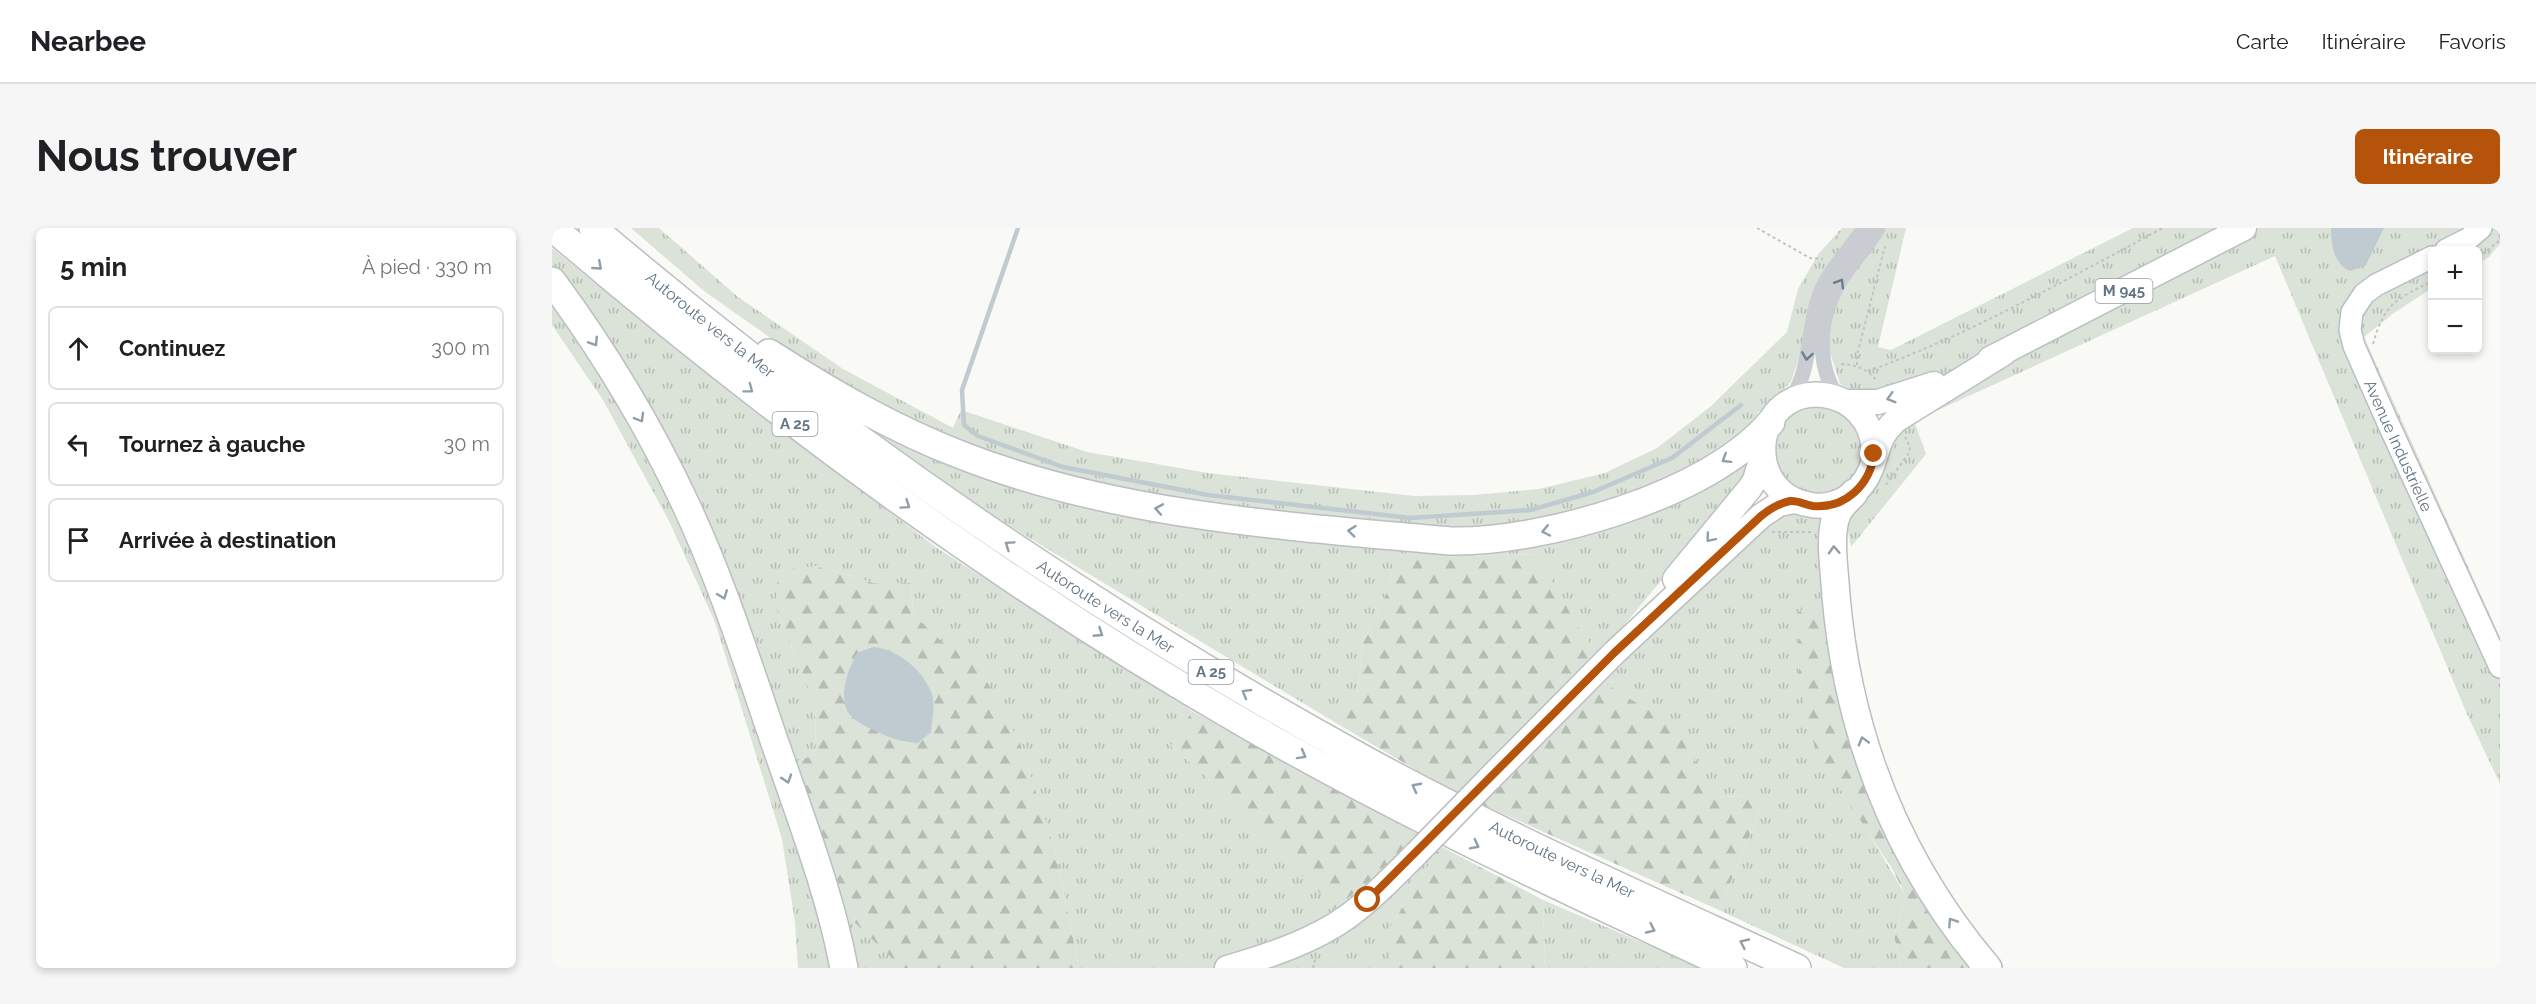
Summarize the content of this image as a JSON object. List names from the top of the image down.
{
  "streets": {
    "highway": ["Autoroute vers la Mer", "A 25"],
    "main road": ["M 945"],
    "street": ["Avenue Industrielle"]
  },
  "page": {
    "header": "Nearbee",
    "nav": ["Carte", "Itinéraire", "Favoris"],
    "buttons": "Itinéraire",
    "title": "Nous trouver",
    "heading": ["5 min", "À pied · 330 m"],
    "map_buttons": ["+", "−"],
    "list": [
      ["Continuez", "300 m"],
      ["Tournez à gauche", "30 m"],
      "Arrivée à destination"
    ]
  }
}
